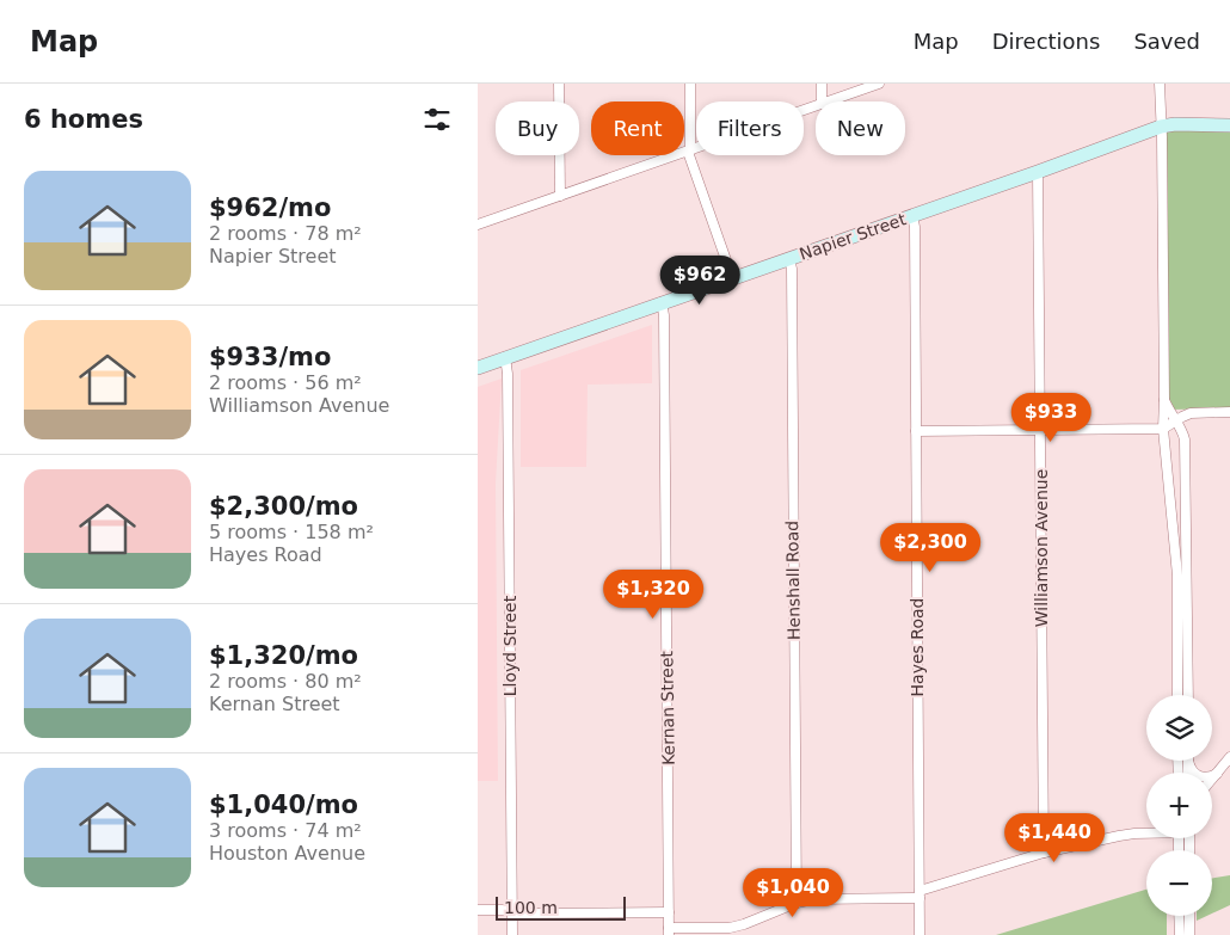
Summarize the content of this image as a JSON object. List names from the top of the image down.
{
  "streets": {
    "street": [
      "Napier Street",
      "Williamson Avenue",
      "Henshall Road",
      "Lloyd Street",
      "Hayes Road",
      "Kernan Street"
    ]
  },
  "crossings": [
    ["Napier Street", "Williamson Avenue"],
    ["Napier Street", "Henshall Road"],
    ["Napier Street", "Lloyd Street"],
    ["Napier Street", "Hayes Road"],
    ["Napier Street", "Kernan Street"]
  ],
  "scale_bar": "100 m",
  "page": {
    "header": "Map",
    "nav": ["Map", "Directions", "Saved"],
    "heading": "6 homes",
    "chip": [
      "Buy",
      "Rent",
      "Filters",
      "New"
    ],
    "list": [
      {
        "name": "$962/mo",
        "note": "2 rooms · 78 m² · Napier Street"
      },
      {
        "name": "$933/mo",
        "note": "2 rooms · 56 m² · Williamson Avenue"
      },
      {
        "name": "$2,300/mo",
        "note": "5 rooms · 158 m² · Hayes Road"
      },
      {
        "name": "$1,320/mo",
        "note": "2 rooms · 80 m² · Kernan Street"
      },
      {
        "name": "$1,040/mo",
        "note": "3 rooms · 74 m² · Houston Avenue"
      }
    ],
    "price": [
      "$962",
      "$933",
      "$2,300",
      "$1,320",
      "$1,440",
      "$1,040"
    ],
    "map_buttons": ["+", "−"],
    "scale": "100 m"
  }
}
